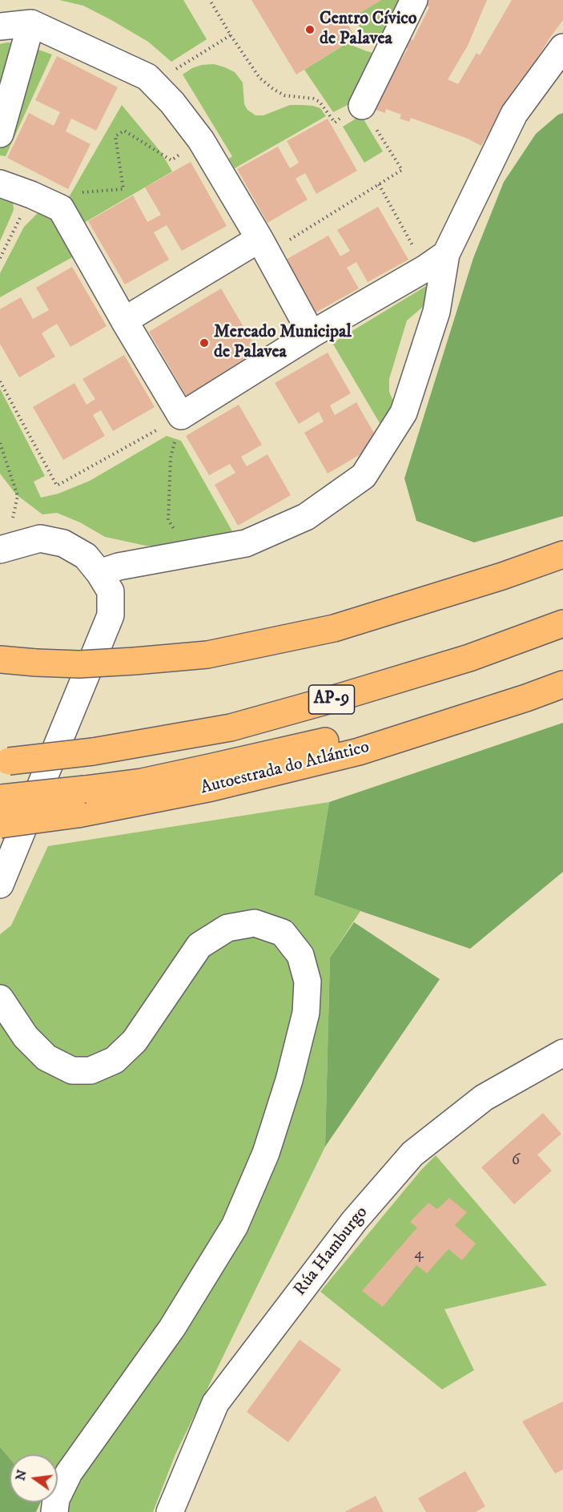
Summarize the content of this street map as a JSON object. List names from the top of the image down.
{
  "streets": {
    "highway": ["AP-9", "Autoestrada do Atlántico"],
    "street": ["Rúa Hamburgo"]
  },
  "places": ["Centro Cívico de Palavea", "Mercado Municipal de Palavea"],
  "house_numbers": ["6", "4"],
  "north": "left"
}
